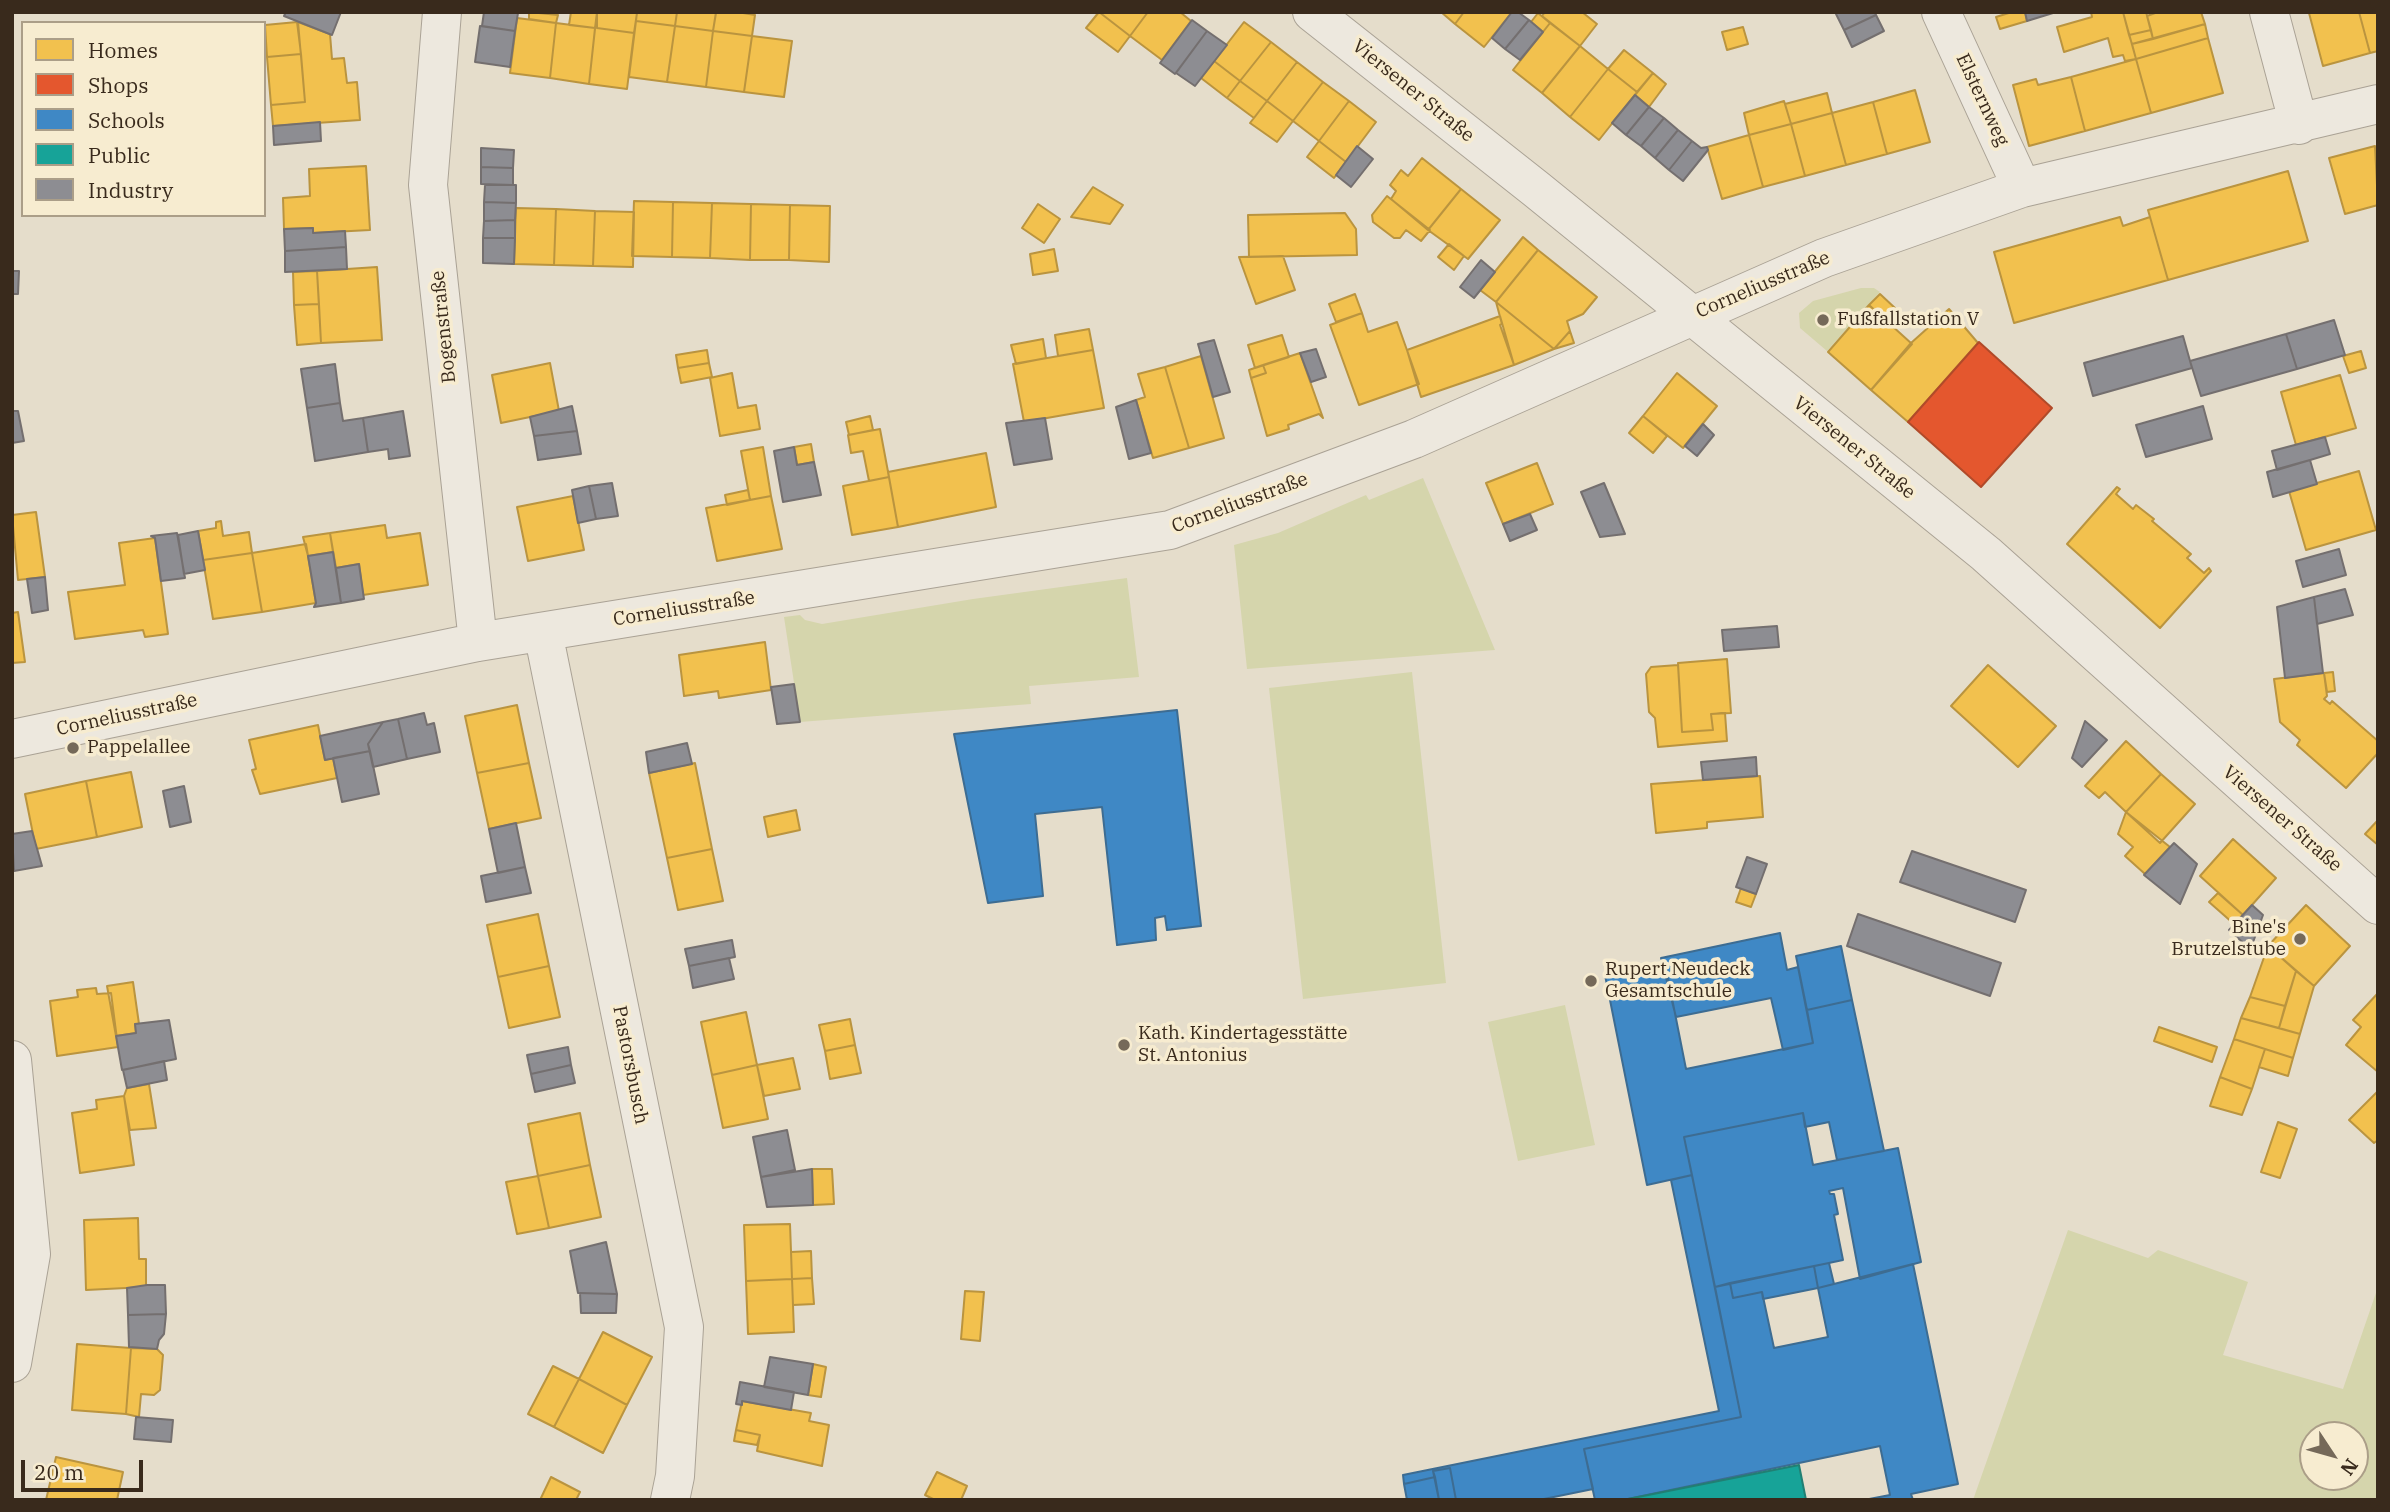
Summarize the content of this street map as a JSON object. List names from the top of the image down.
{
  "streets": {
    "street": [
      "Viersener Straße",
      "Elsternweg",
      "Corneliusstraße",
      "Bogenstraße",
      "Pastorsbusch"
    ]
  },
  "crossings": [
    ["Viersener Straße", "Corneliusstraße"],
    ["Elsternweg", "Corneliusstraße"],
    ["Corneliusstraße", "Bogenstraße"],
    ["Corneliusstraße", "Pastorsbusch"]
  ],
  "places": [
    "Fußfallstation V",
    "Pappelallee",
    "Bine's Brutzelstube",
    "Rupert Neudeck Gesamtschule",
    "Kath. Kindertagesstätte St. Antonius"
  ],
  "legend": [
    "Homes",
    "Shops",
    "Schools",
    "Public",
    "Industry"
  ],
  "scale_bar": "20 m",
  "north": "bottom right"
}
